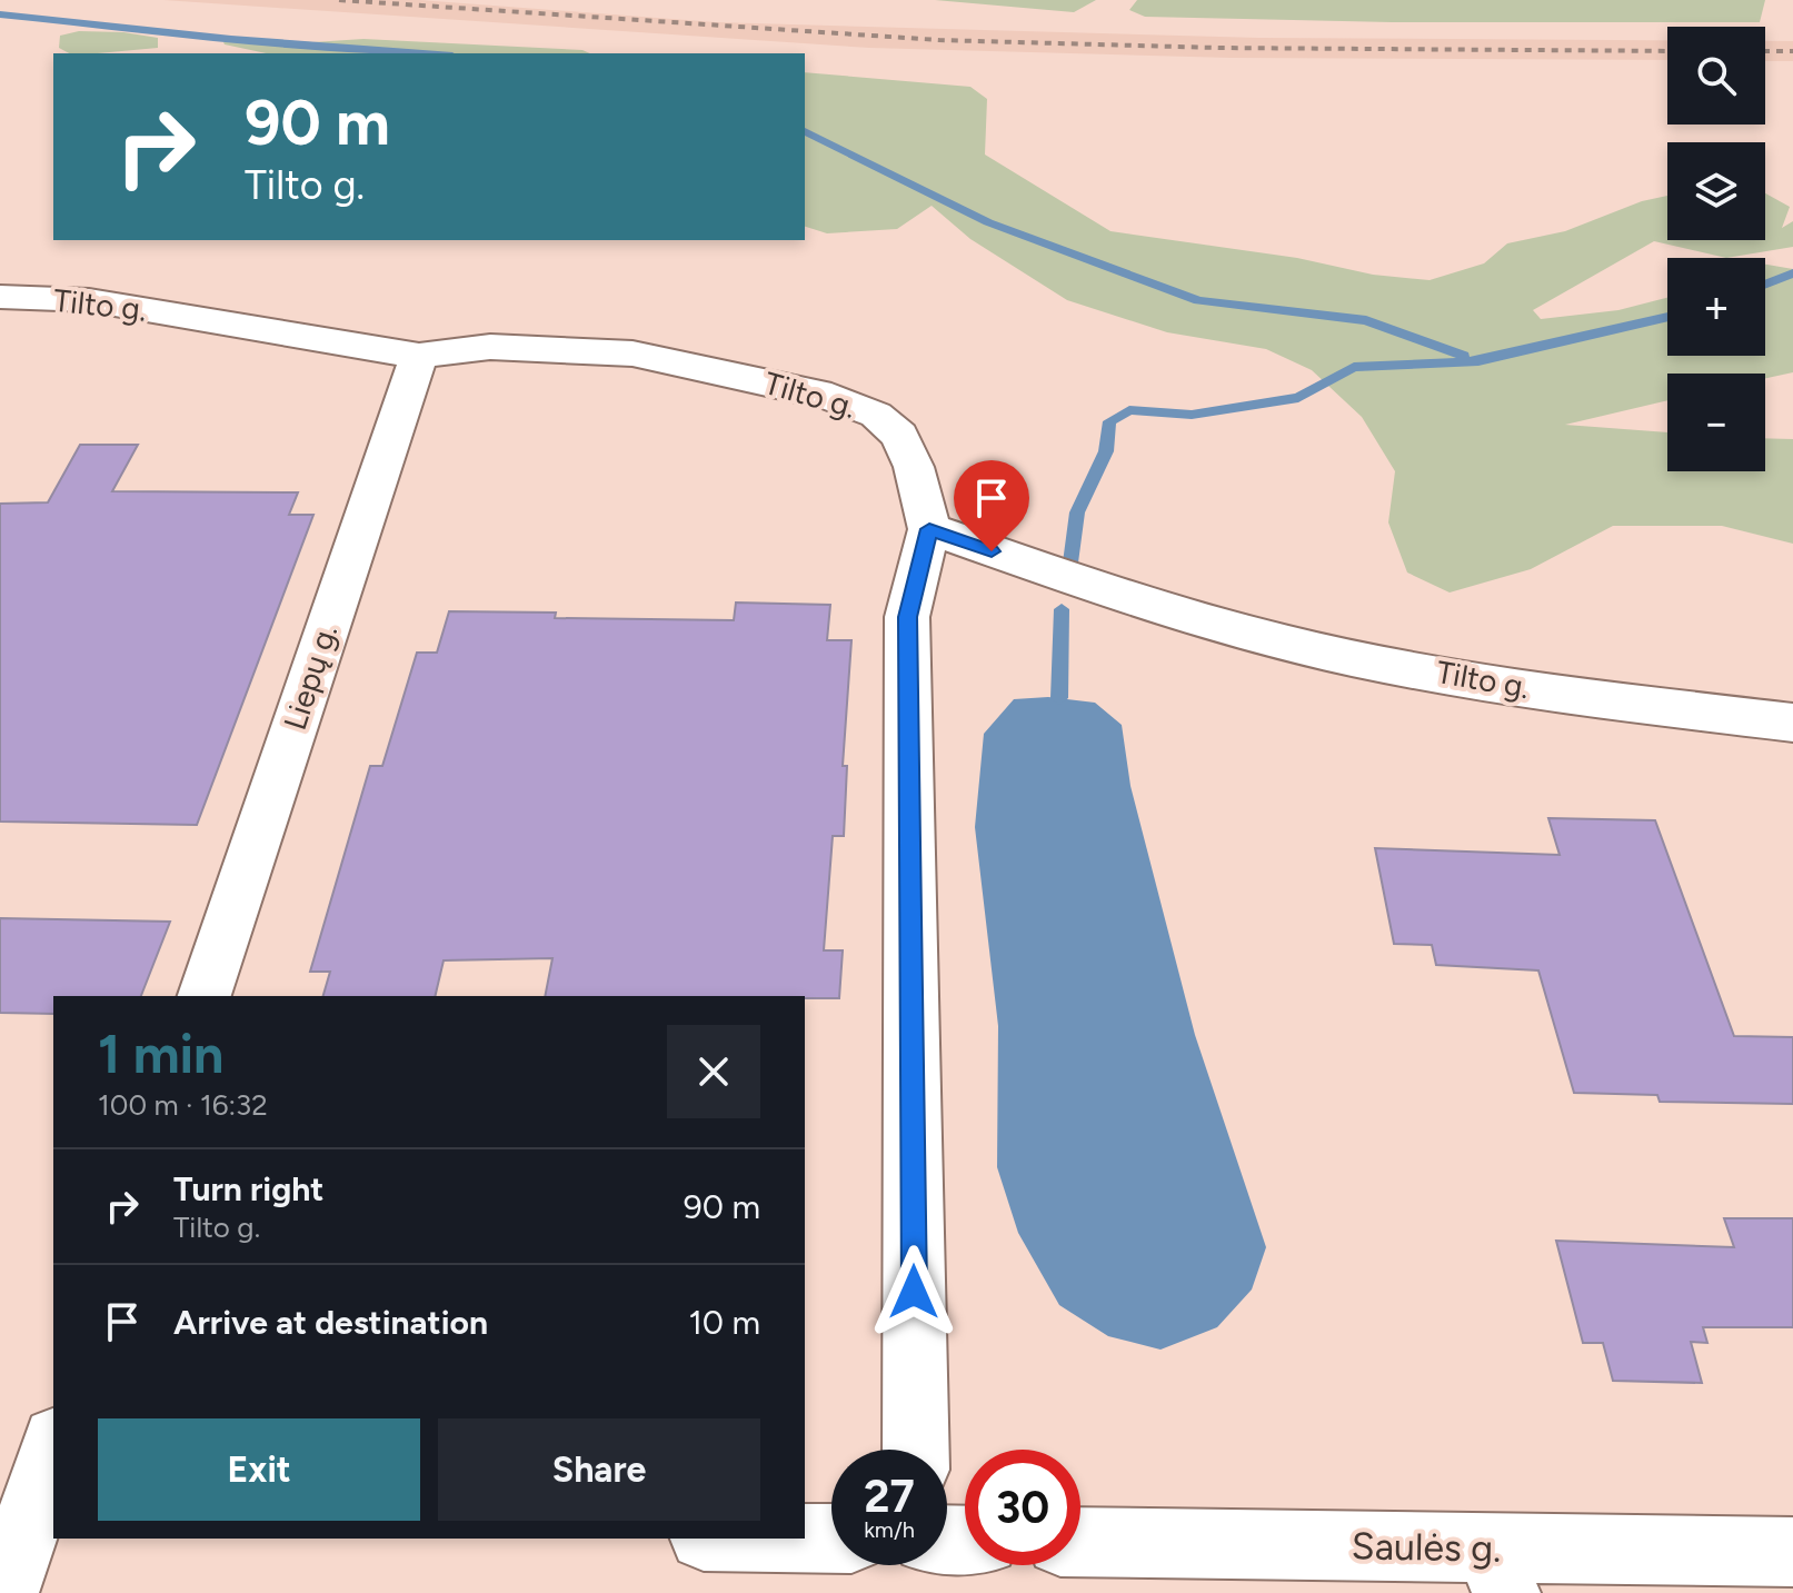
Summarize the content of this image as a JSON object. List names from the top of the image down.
{
  "streets": {
    "street": ["Tilto g.", "Liepų g.", "Saulės g."]
  },
  "crossings": [
    ["Tilto g.", "Liepų g."]
  ],
  "page": {
    "map_buttons": ["+", "−"],
    "turn": ["90 m", "Tilto g."],
    "heading": ["1 min", "100 m · 16:32"],
    "list": [
      {
        "name": "Turn right",
        "note": "Tilto g.",
        "value": "90 m"
      },
      {
        "name": "Arrive at destination",
        "value": "10 m"
      }
    ],
    "buttons": ["Exit", "Share"],
    "speed": "27 km/h",
    "limit": "30"
  }
}
